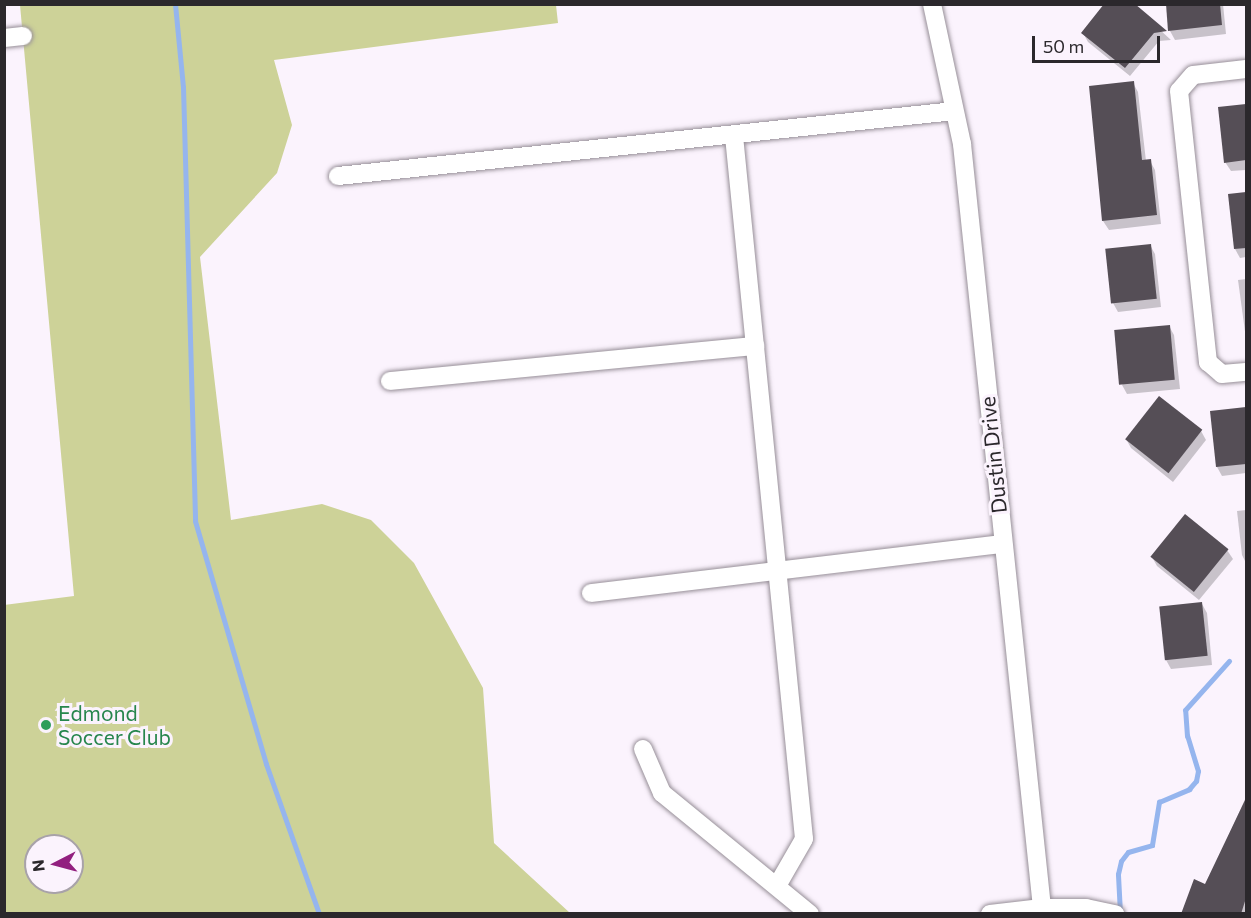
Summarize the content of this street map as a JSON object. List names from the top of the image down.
{
  "streets": {
    "street": ["Dustin Drive"]
  },
  "places": ["Edmond Soccer Club"],
  "scale_bar": "50 m",
  "north": "left"
}
